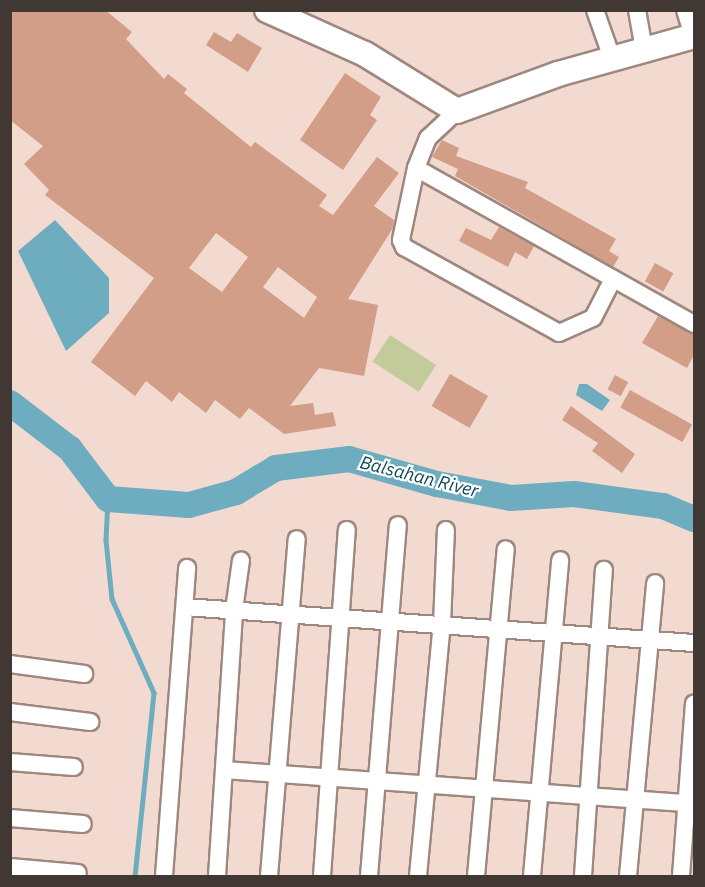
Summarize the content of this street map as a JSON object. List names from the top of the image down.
{
  "water": ["Balsahan River"]
}
